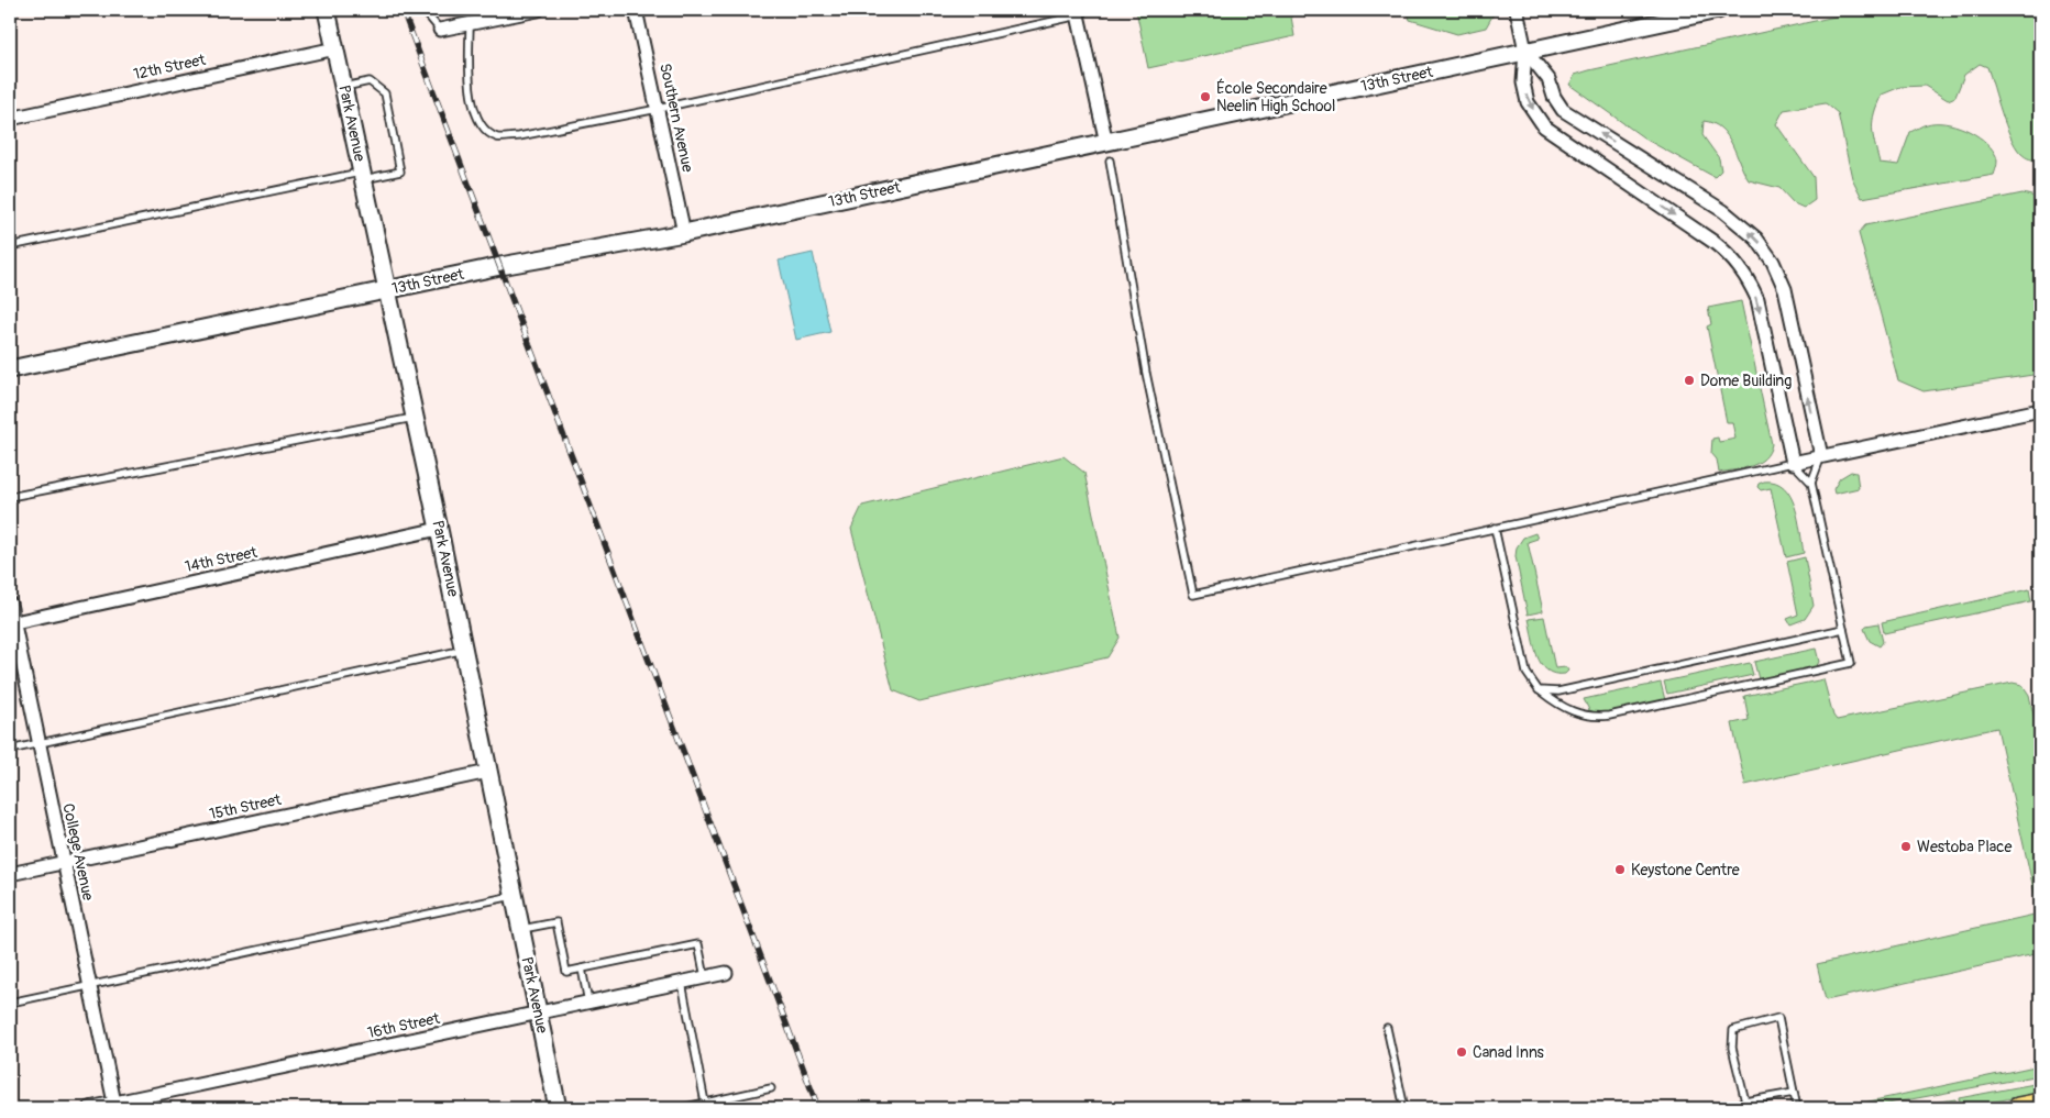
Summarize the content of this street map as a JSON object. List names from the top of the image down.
{
  "streets": {
    "street": [
      "12th Street",
      "13th Street",
      "Southern Avenue",
      "Park Avenue",
      "14th Street",
      "15th Street",
      "College Avenue",
      "16th Street"
    ]
  },
  "crossings": [
    ["12th Street", "Park Avenue"],
    ["13th Street", "Southern Avenue"],
    ["13th Street", "Park Avenue"],
    ["Park Avenue", "14th Street"],
    ["Park Avenue", "15th Street"],
    ["Park Avenue", "16th Street"],
    ["14th Street", "College Avenue"],
    ["15th Street", "College Avenue"],
    ["College Avenue", "16th Street"]
  ],
  "places": [
    "École Secondaire Neelin High School",
    "Dome Building",
    "Westoba Place",
    "Keystone Centre",
    "Canad Inns"
  ]
}
